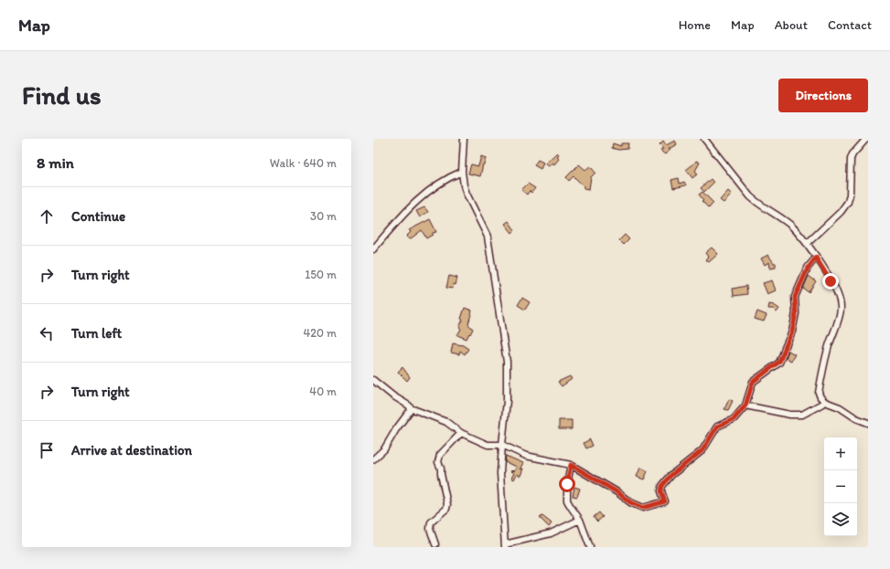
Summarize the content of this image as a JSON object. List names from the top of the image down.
{
  "page": {
    "header": "Map",
    "nav": [
      "Home",
      "Map",
      "About",
      "Contact"
    ],
    "buttons": "Directions",
    "title": "Find us",
    "heading": ["8 min", "Walk · 640 m"],
    "list": [
      ["Continue", "30 m"],
      ["Turn right", "150 m"],
      ["Turn left", "420 m"],
      ["Turn right", "40 m"],
      "Arrive at destination"
    ],
    "map_buttons": ["+", "−"]
  }
}
